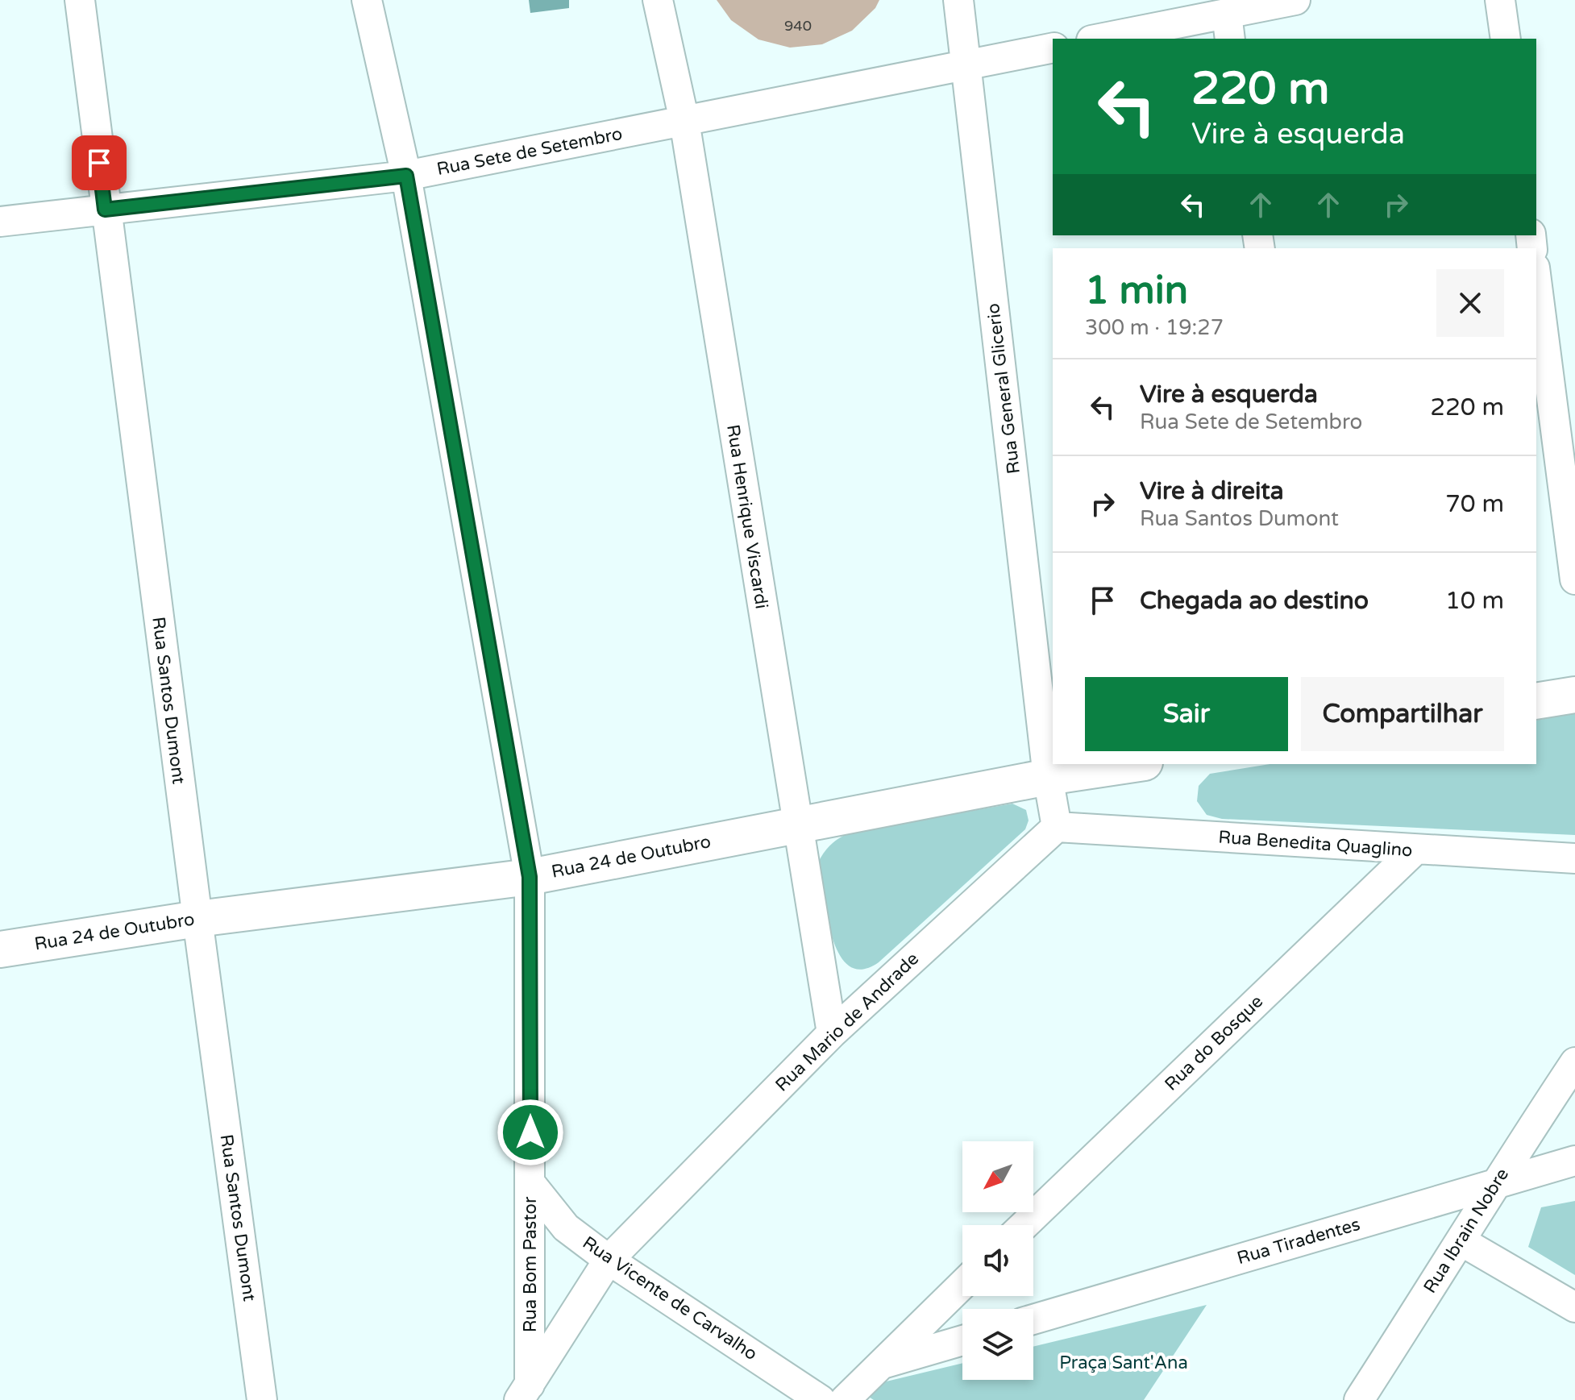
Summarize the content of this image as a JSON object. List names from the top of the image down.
{
  "streets": {
    "street": [
      "Rua Sete de Setembro",
      "Rua General Glicerio",
      "Rua Henrique Viscardi",
      "Rua Santos Dumont",
      "Rua Benedita Quaglino",
      "Rua 24 de Outubro",
      "Rua Mario de Andrade",
      "Rua do Bosque",
      "Rua Ibrain Nobre",
      "Rua Tiradentes",
      "Rua Bom Pastor",
      "Rua Vicente de Carvalho"
    ]
  },
  "crossings": [
    ["Rua Sete de Setembro", "Rua General Glicerio"],
    ["Rua Sete de Setembro", "Rua Henrique Viscardi"],
    ["Rua Sete de Setembro", "Rua Santos Dumont"],
    ["Rua Sete de Setembro", "Rua Bom Pastor"],
    ["Rua General Glicerio", "Rua 24 de Outubro"],
    ["Rua Henrique Viscardi", "Rua 24 de Outubro"],
    ["Rua Henrique Viscardi", "Rua Mario de Andrade"],
    ["Rua Santos Dumont", "Rua 24 de Outubro"],
    ["Rua Benedita Quaglino", "Rua Mario de Andrade"],
    ["Rua Benedita Quaglino", "Rua do Bosque"],
    ["Rua 24 de Outubro", "Rua Bom Pastor"],
    ["Rua Mario de Andrade", "Rua Bom Pastor"],
    ["Rua Mario de Andrade", "Rua Vicente de Carvalho"],
    ["Rua Ibrain Nobre", "Rua Tiradentes"],
    ["Rua Bom Pastor", "Rua Vicente de Carvalho"]
  ],
  "parks": ["Praça Sant'Ana"],
  "house_numbers": ["940"],
  "north": "bottom left",
  "page": {
    "turn": ["220 m", "Vire à esquerda"],
    "heading": ["1 min", "300 m · 19:27"],
    "list": [
      {
        "name": "Vire à esquerda",
        "note": "Rua Sete de Setembro",
        "value": "220 m"
      },
      {
        "name": "Vire à direita",
        "note": "Rua Santos Dumont",
        "value": "70 m"
      },
      {
        "name": "Chegada ao destino",
        "value": "10 m"
      }
    ],
    "buttons": ["Sair", "Compartilhar"]
  }
}
